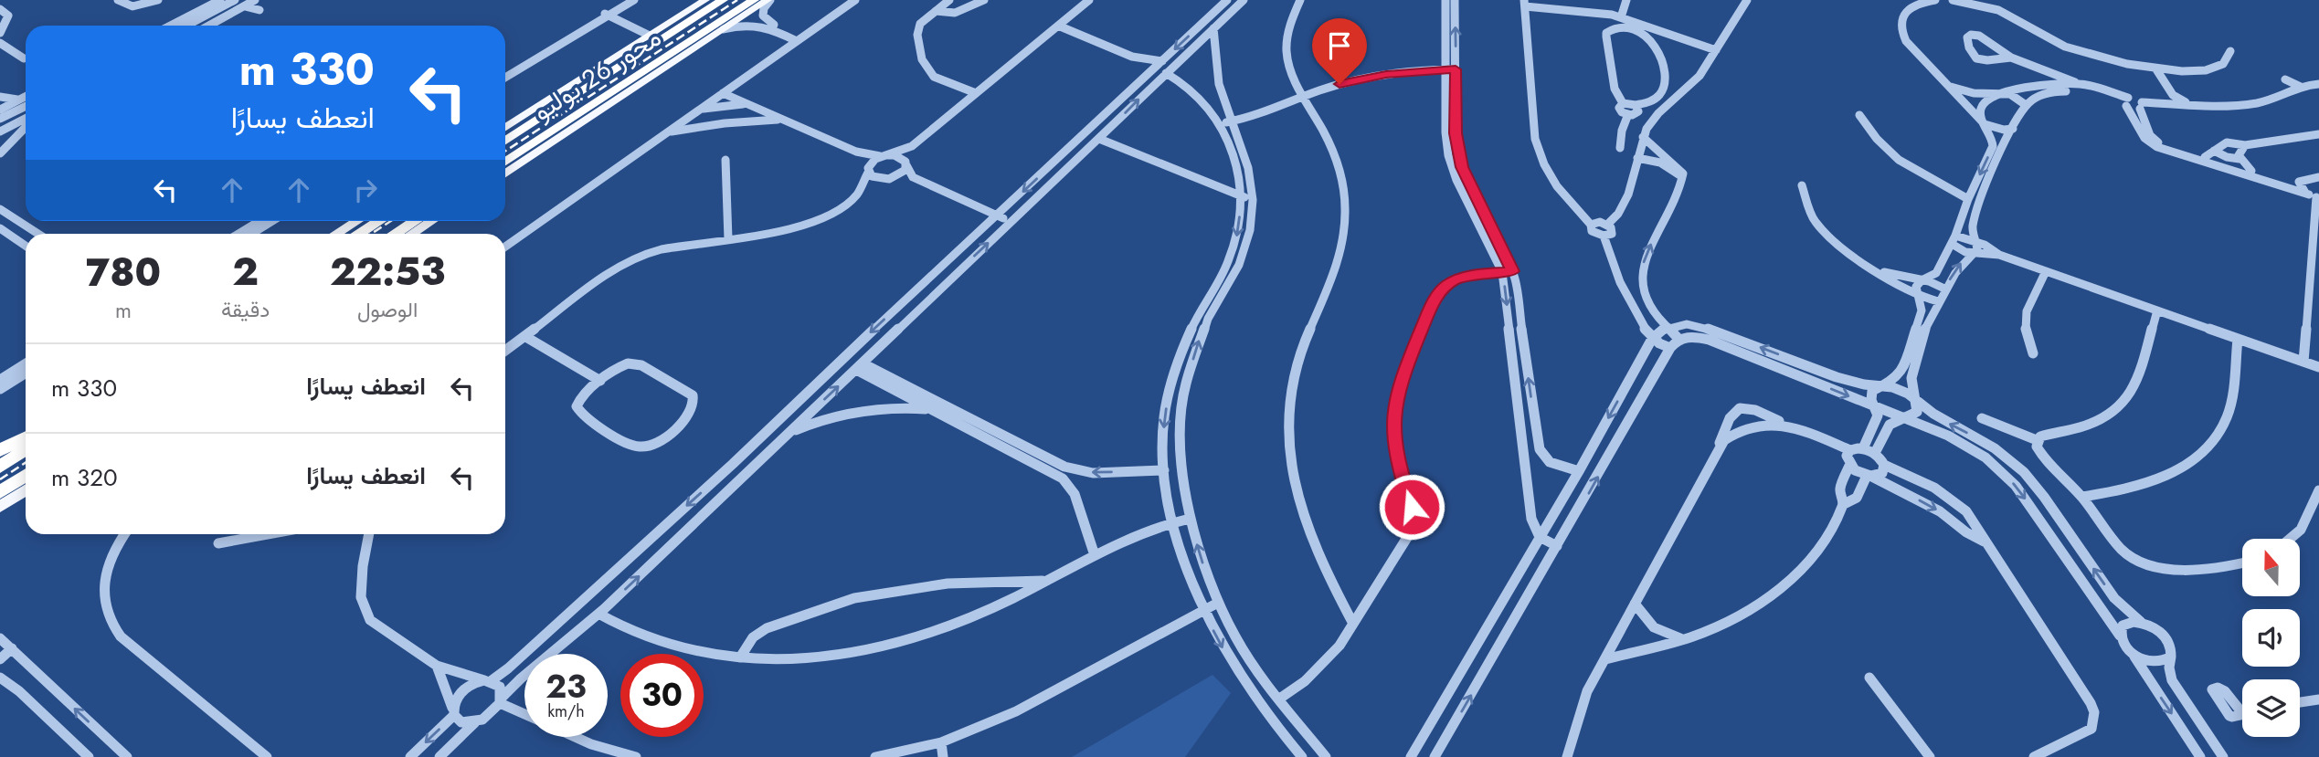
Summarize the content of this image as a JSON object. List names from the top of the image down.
{
  "streets": {
    "highway": ["محور 26 يوليو"]
  },
  "north": "top",
  "page": {
    "turn": ["330 m", "انعطف يسارًا"],
    "eta": [
      "22:53",
      "الوصول",
      "2",
      "دقيقة",
      "780",
      "m"
    ],
    "list": [
      {
        "name": "انعطف يسارًا",
        "value": "330 m"
      },
      {
        "name": "انعطف يسارًا",
        "value": "320 m"
      }
    ],
    "speed": "23 km/h",
    "limit": "30"
  }
}
